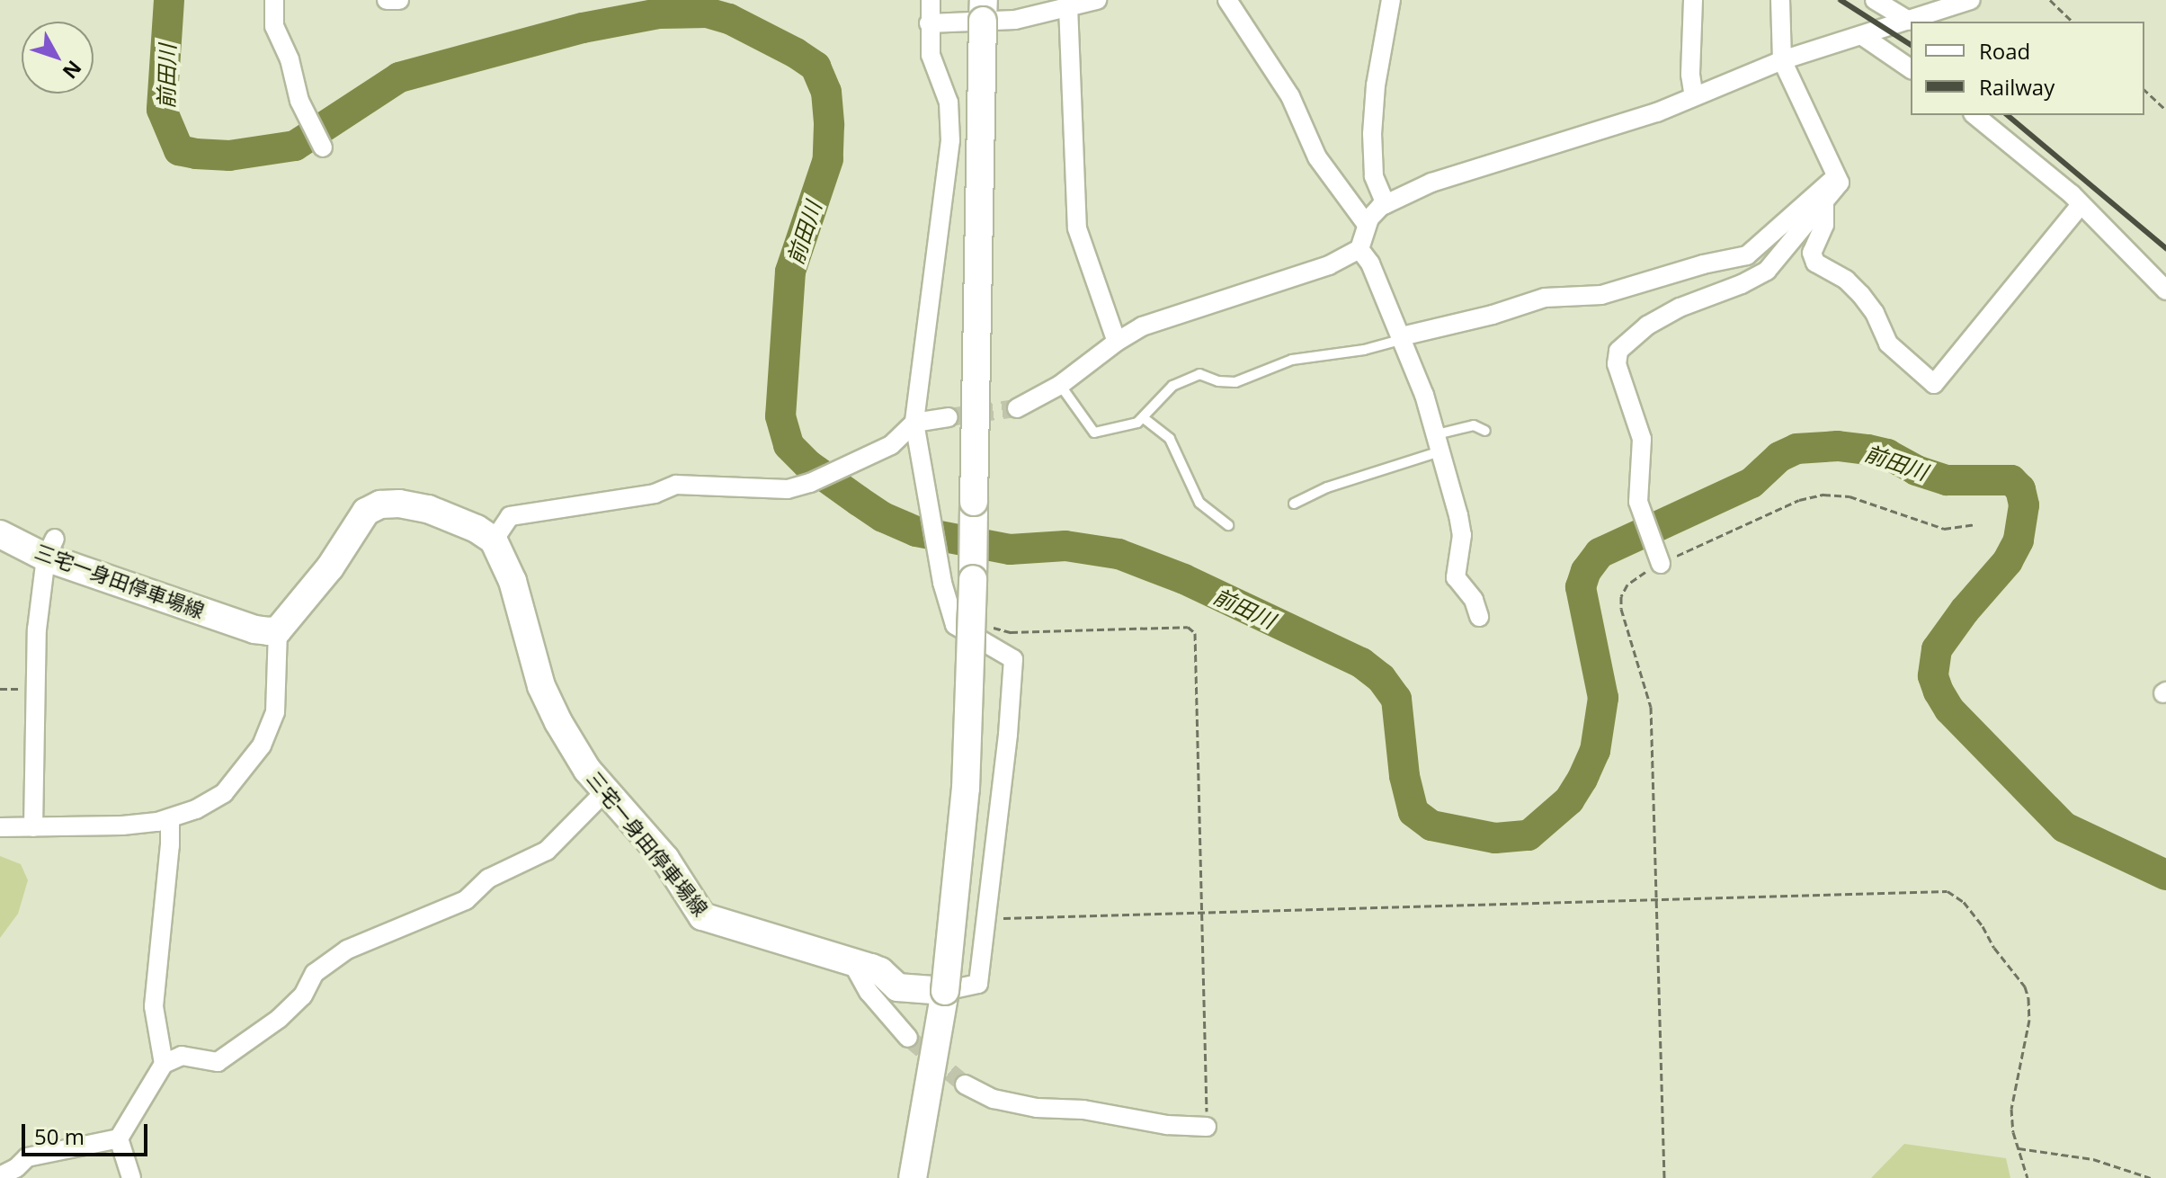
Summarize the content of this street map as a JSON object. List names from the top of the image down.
{
  "streets": {
    "main road": ["三宅一身田停車場線"]
  },
  "water": ["前田川"],
  "legend": ["Road", "Railway"],
  "scale_bar": "50 m",
  "north": "bottom right"
}
